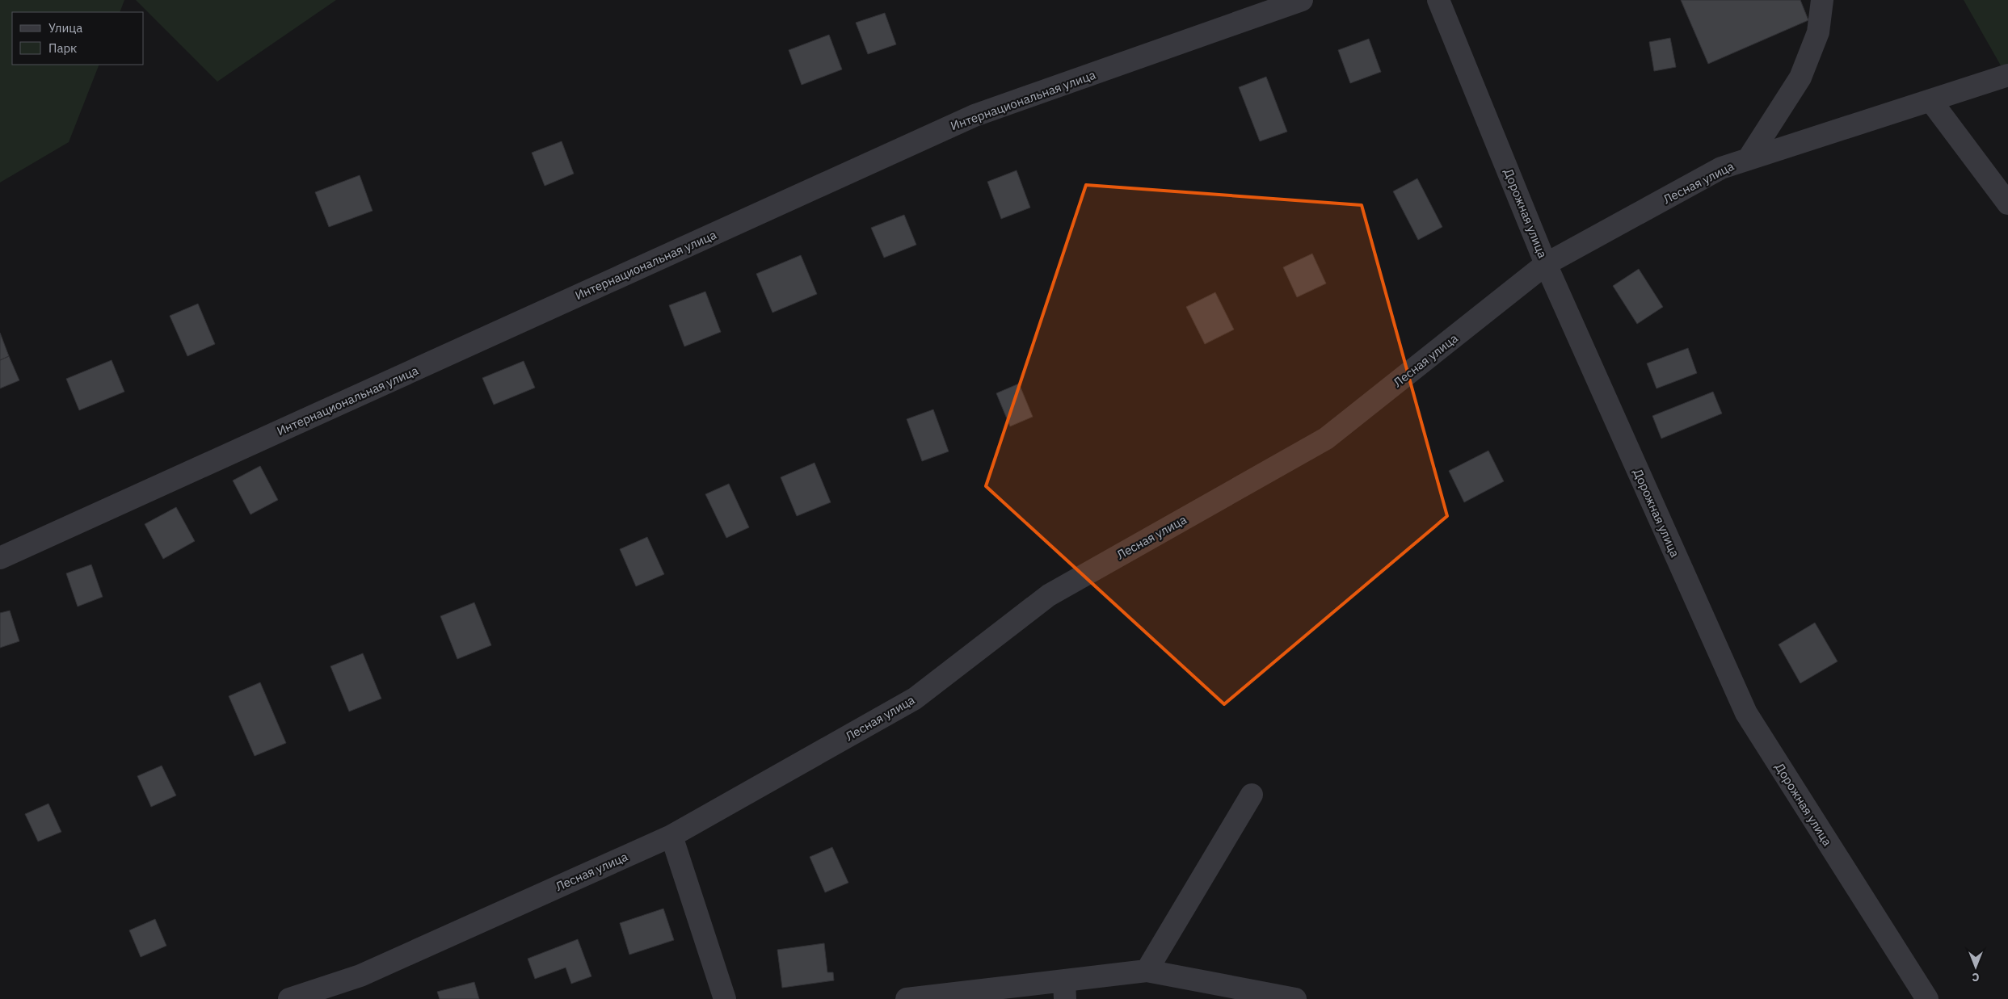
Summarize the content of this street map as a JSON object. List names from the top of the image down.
{
  "streets": {
    "street": ["Интернациональная улица", "Лесная улица", "Дорожная улица"]
  },
  "crossings": [
    ["Лесная улица", "Дорожная улица"]
  ],
  "legend": ["Улица", "Парк"],
  "north": "bottom"
}
